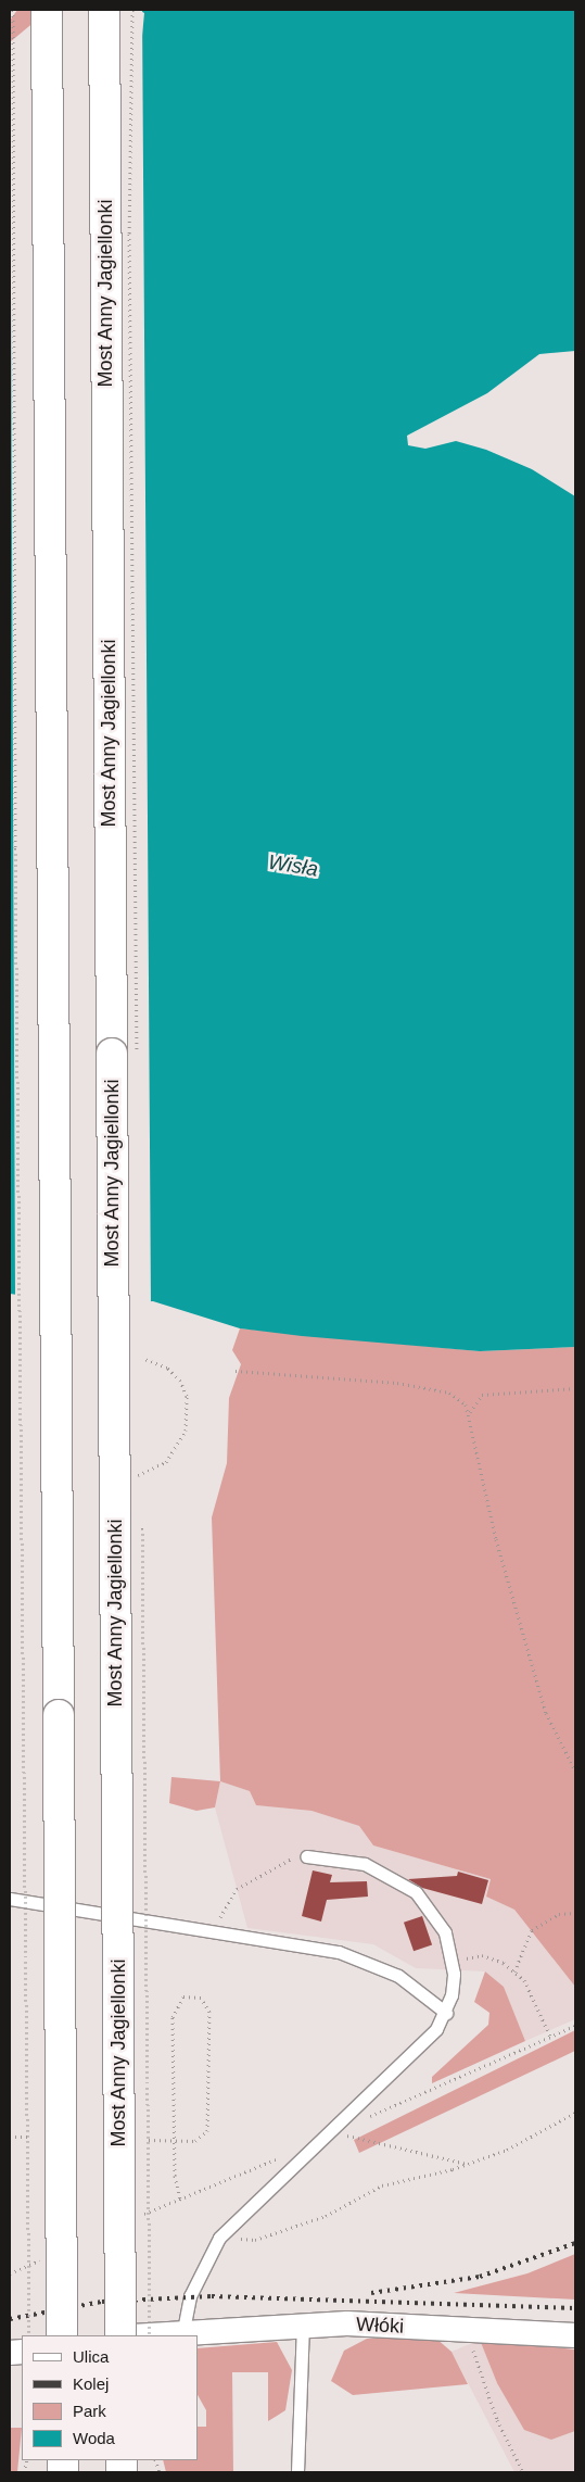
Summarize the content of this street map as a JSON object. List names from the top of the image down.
{
  "streets": {
    "highway": ["Most Anny Jagiellonki"],
    "street": ["Włóki"]
  },
  "water": ["Wisła"],
  "legend": [
    "Ulica",
    "Kolej",
    "Park",
    "Woda"
  ]
}
